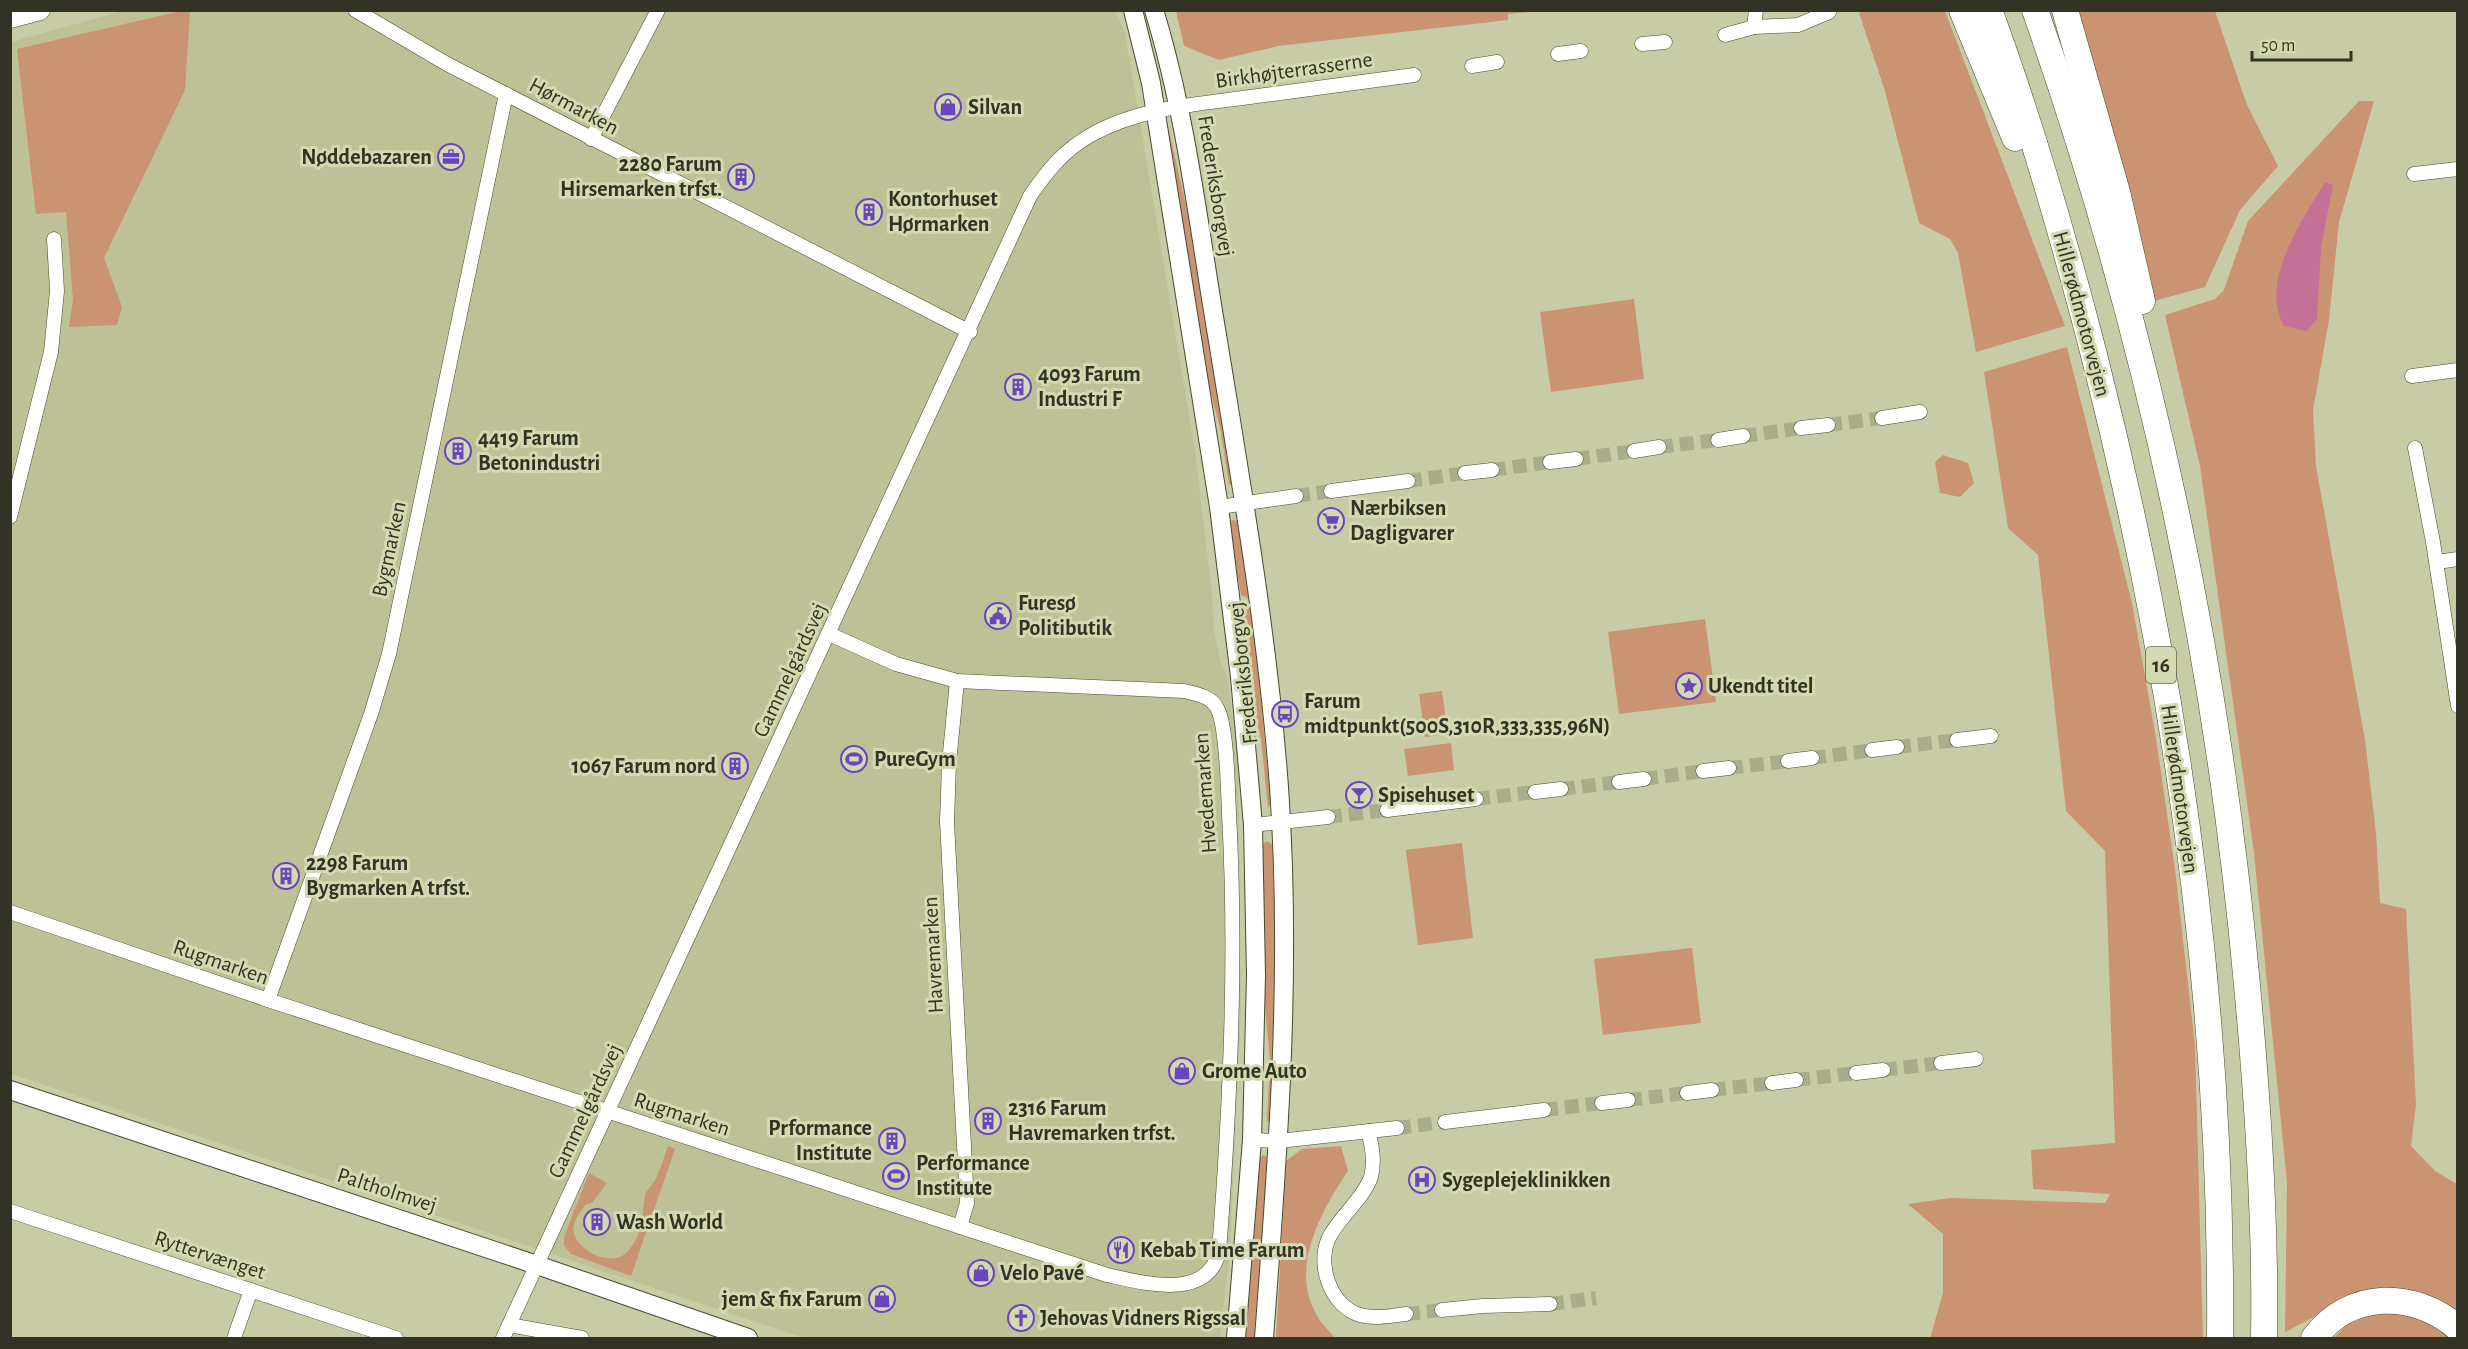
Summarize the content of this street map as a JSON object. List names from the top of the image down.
{
  "streets": {
    "highway": ["Hillerødmotorvejen", "16"],
    "street": [
      "Birkhøjterrasserne",
      "Hørmarken",
      "Frederiksborgvej",
      "Bygmarken",
      "Gammelgårdsvej",
      "Hvedemarken",
      "Havremarken",
      "Rugmarken",
      "Paltholmvej",
      "Ryttervænget"
    ]
  },
  "crossings": [
    ["Birkhøjterrasserne", "Frederiksborgvej"],
    ["Birkhøjterrasserne", "Gammelgårdsvej"],
    ["Hørmarken", "Bygmarken"],
    ["Hørmarken", "Gammelgårdsvej"],
    ["Frederiksborgvej", "Gammelgårdsvej"],
    ["Bygmarken", "Rugmarken"],
    ["Gammelgårdsvej", "Hvedemarken"],
    ["Gammelgårdsvej", "Rugmarken"],
    ["Gammelgårdsvej", "Paltholmvej"],
    ["Hvedemarken", "Havremarken"],
    ["Hvedemarken", "Rugmarken"],
    ["Havremarken", "Rugmarken"]
  ],
  "places": {
    "shop": [
      "Silvan",
      "Grome Auto",
      "Velo Pavé",
      "jem & fix Farum"
    ],
    "office": ["Nøddebazaren"],
    "building": [
      "2280 Farum Hirsemarken trfst.",
      "Kontorhuset Hørmarken",
      "4093 Farum Industri F",
      "4419 Farum Betonindustri",
      "1067 Farum nord",
      "2298 Farum Bygmarken A trfst.",
      "2316 Farum Havremarken trfst.",
      "Prformance Institute",
      "Wash World"
    ],
    "supermarket": ["Nærbiksen Dagligvarer"],
    "public building": ["Furesø Politibutik"],
    "place": ["Ukendt titel"],
    "bus stop": ["Farum midtpunkt(500S,310R,333,335,96N)"],
    "sports": ["PureGym", "Performance Institute"],
    "bar": ["Spisehuset"],
    "hospital": ["Sygeplejeklinikken"],
    "restaurant": ["Kebab Time Farum"],
    "church": ["Jehovas Vidners Rigssal"]
  },
  "scale_bar": "50 m"
}
